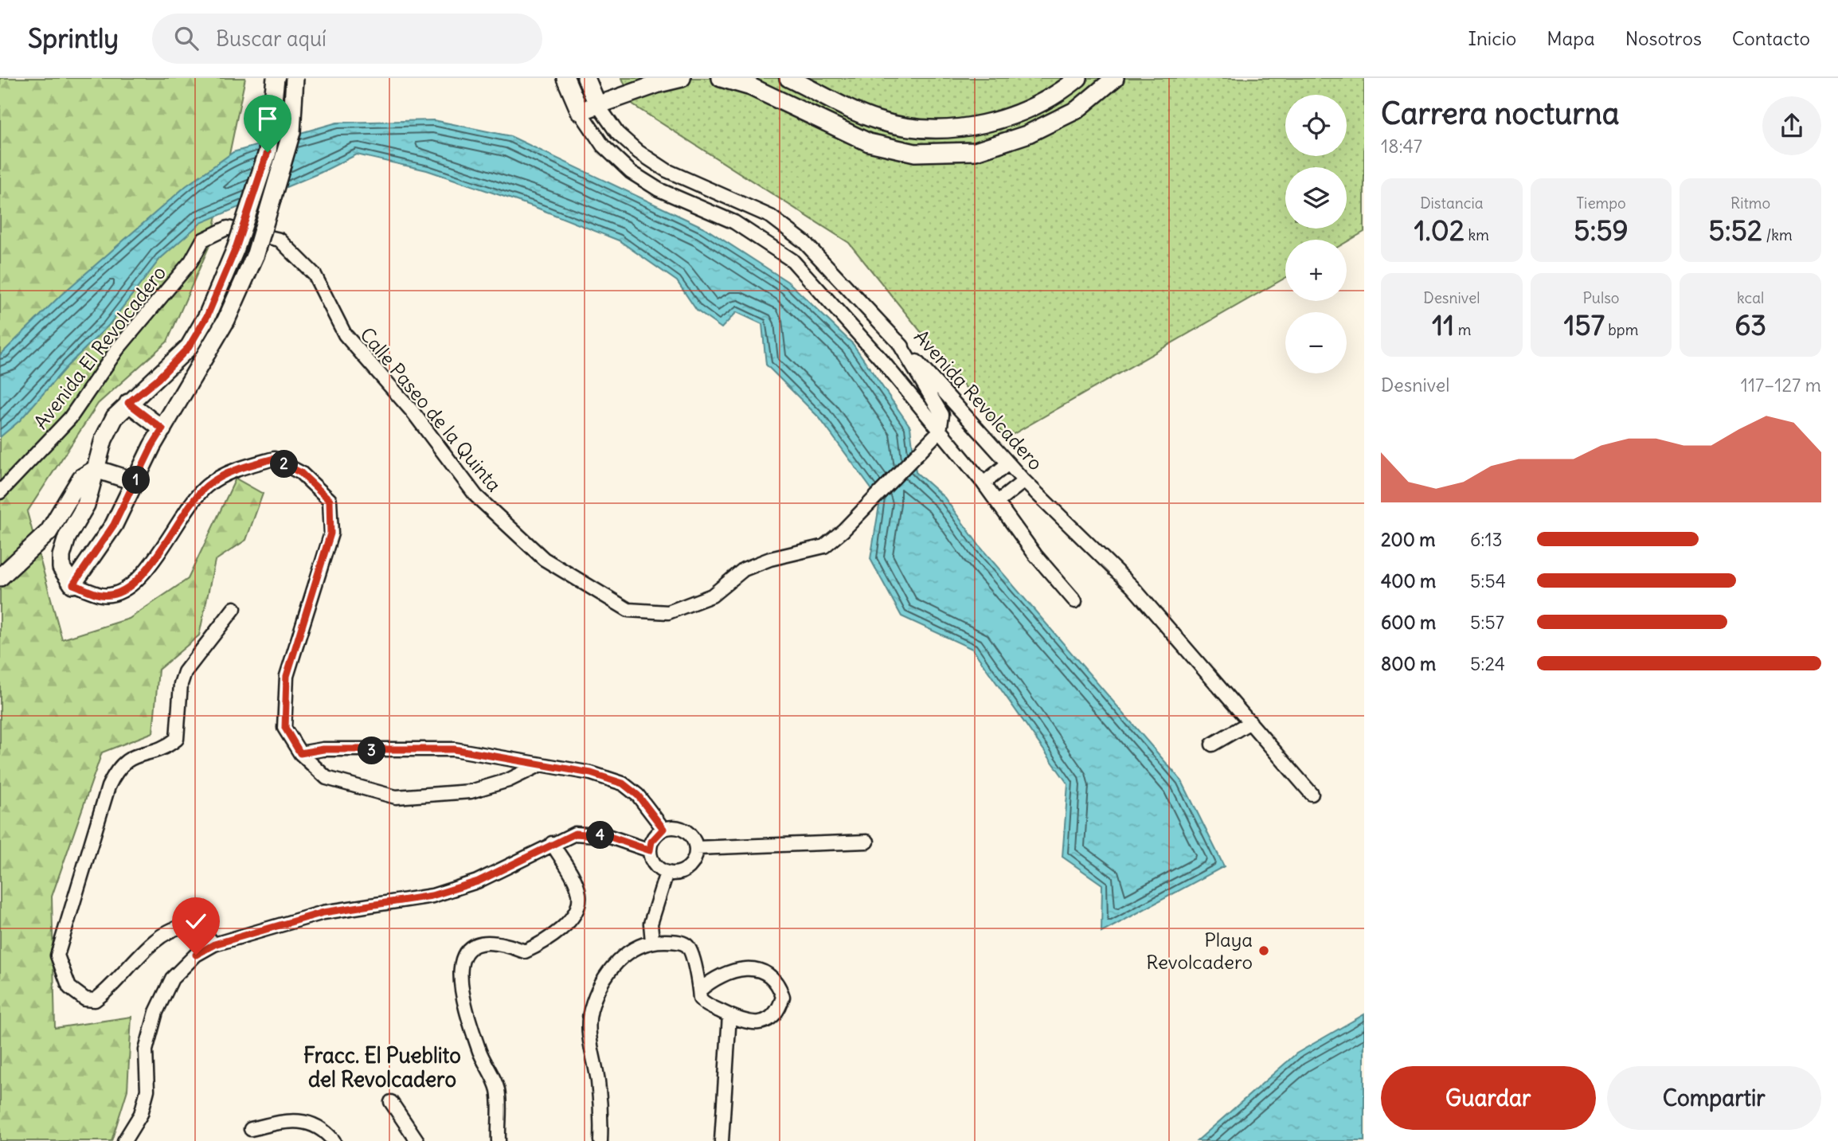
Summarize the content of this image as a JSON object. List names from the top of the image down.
{
  "streets": {
    "main road": ["Avenida Revolcadero"],
    "street": ["Avenida El Revolcadero", "Calle Paseo de la Quinta"]
  },
  "crossings": [
    ["Avenida El Revolcadero", "Calle Paseo de la Quinta"]
  ],
  "districts": ["Fracc. El Pueblito del Revolcadero"],
  "places": ["Playa Revolcadero"],
  "page": {
    "header": "Sprintly",
    "search": "Buscar aquí",
    "nav": [
      "Inicio",
      "Mapa",
      "Nosotros",
      "Contacto"
    ],
    "heading": ["Carrera nocturna", "18:47"],
    "map_buttons": ["+", "−"],
    "stats": [
      ["Distancia", "1.02 km"],
      ["Tiempo", "5:59"],
      ["Ritmo", "5:52 /km"],
      ["Desnivel", "11 m"],
      ["Pulso", "157 bpm"],
      ["kcal", "63"]
    ],
    "chart": ["Desnivel", "117–127 m"],
    "pins": [
      "2",
      "1",
      "3",
      "4"
    ],
    "list": [
      {
        "name": "200 m",
        "note": "6:13"
      },
      {
        "name": "400 m",
        "note": "5:54"
      },
      {
        "name": "600 m",
        "note": "5:57"
      },
      {
        "name": "800 m",
        "note": "5:24"
      }
    ],
    "buttons": ["Guardar", "Compartir"]
  }
}
